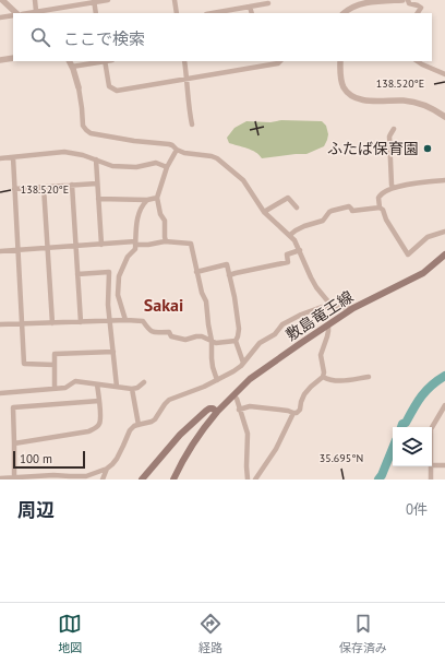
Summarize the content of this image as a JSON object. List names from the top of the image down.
{
  "streets": {
    "main road": ["敷島竜王線"]
  },
  "districts": ["Sakai"],
  "places": ["ふたば保育園"],
  "scale_bar": "100 m",
  "page": {
    "search": "ここで検索",
    "scale": "100 m",
    "heading": ["周辺", "0件"],
    "nav": ["地図", "経路", "保存済み"]
  },
  "coordinates": ["138.520°E", "35.695°N"]
}
